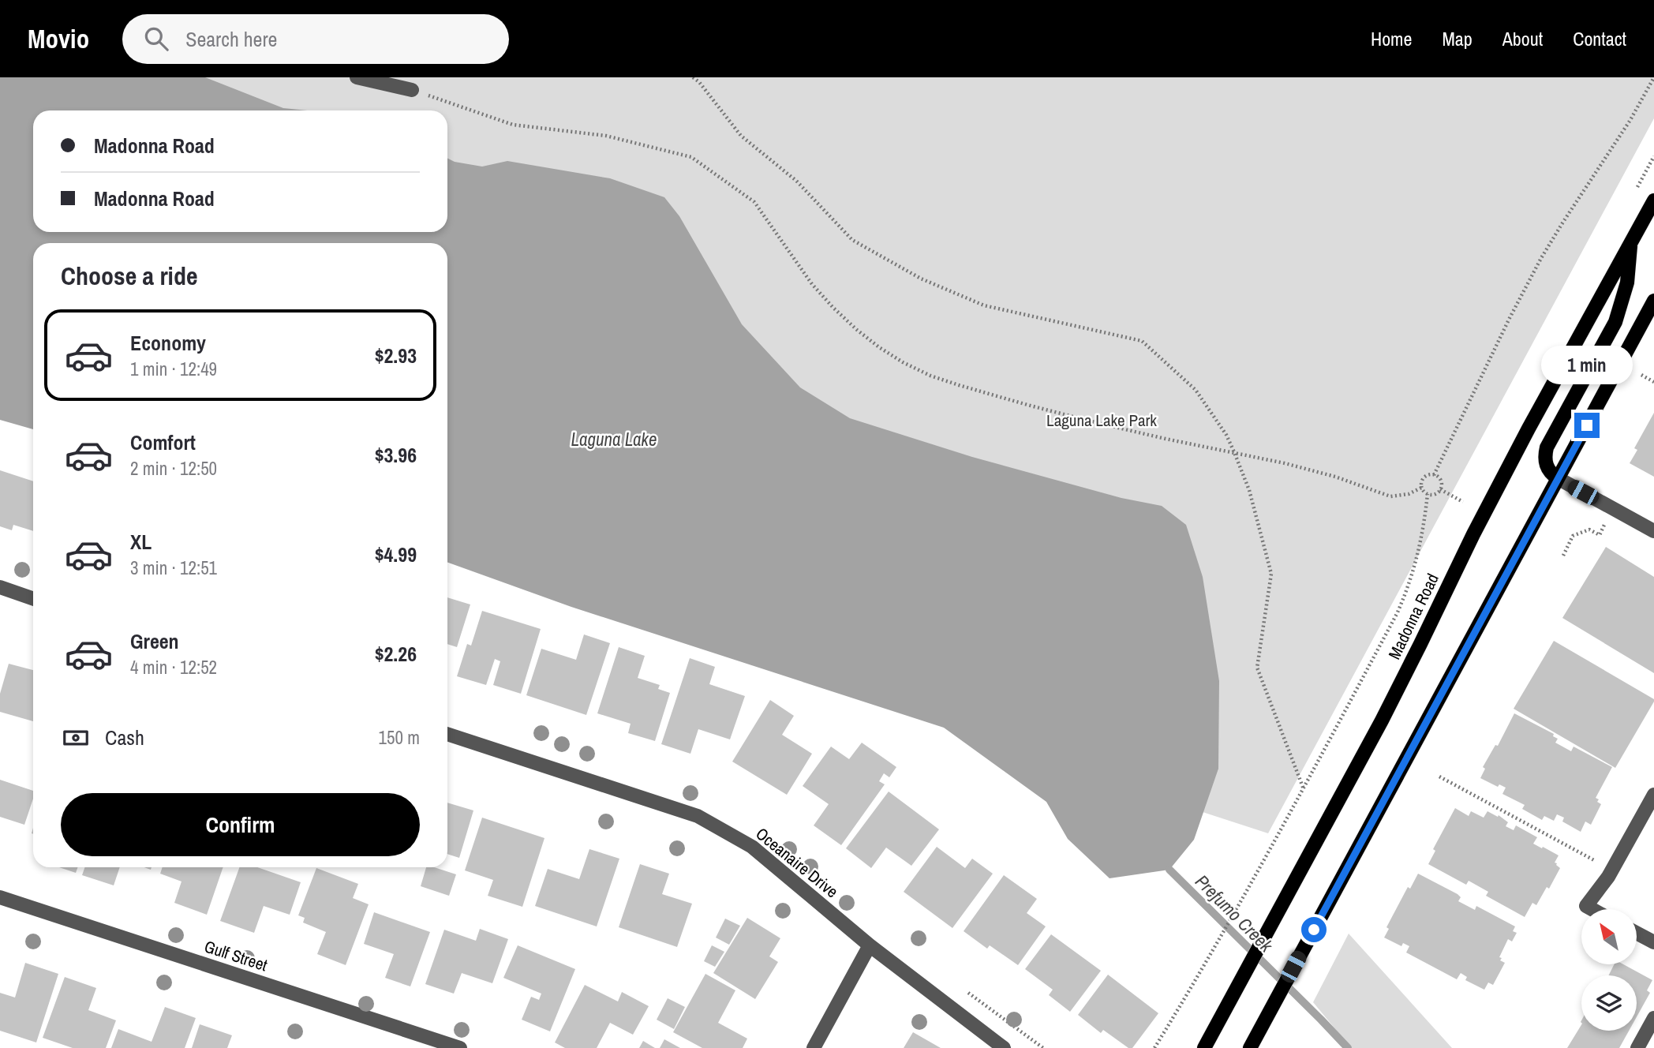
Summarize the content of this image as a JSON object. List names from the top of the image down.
{
  "streets": {
    "main road": ["Madonna Road"],
    "street": ["Oceanaire Drive", "Gulf Street"]
  },
  "water": ["Laguna Lake", "Prefumo Creek"],
  "parks": ["Laguna Lake Park"],
  "north": "top left",
  "page": {
    "header": "Movio",
    "search": "Search here",
    "nav": [
      "Home",
      "Map",
      "About",
      "Contact"
    ],
    "banner": ["Madonna Road", "Madonna Road"],
    "heading": "Choose a ride",
    "list": [
      {
        "name": "Economy",
        "note": "1 min · 12:49",
        "value": "$2.93"
      },
      {
        "name": "Comfort",
        "note": "2 min · 12:50",
        "value": "$3.96"
      },
      {
        "name": "XL",
        "note": "3 min · 12:51",
        "value": "$4.99"
      },
      {
        "name": "Green",
        "note": "4 min · 12:52",
        "value": "$2.26"
      }
    ],
    "bubble": "1 min",
    "pay": ["Cash", "150 m"],
    "buttons": "Confirm"
  }
}
